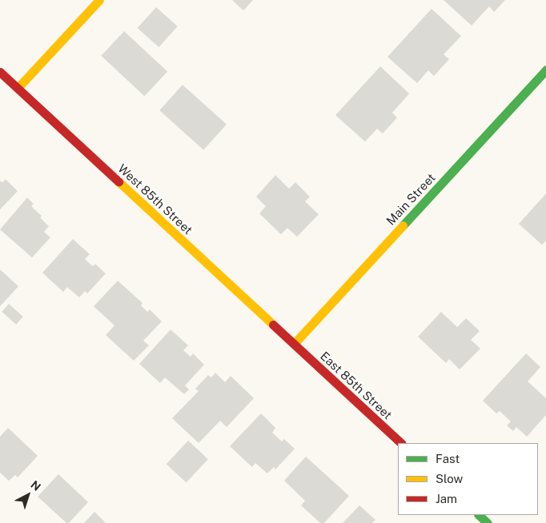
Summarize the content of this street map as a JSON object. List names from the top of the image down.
{
  "streets": {
    "main road": ["West 85th Street", "Main Street", "East 85th Street"]
  },
  "crossings": [
    ["West 85th Street", "Main Street"],
    ["West 85th Street", "East 85th Street"],
    ["Main Street", "East 85th Street"]
  ],
  "legend": ["Fast", "Slow", "Jam"],
  "north": "top right"
}
